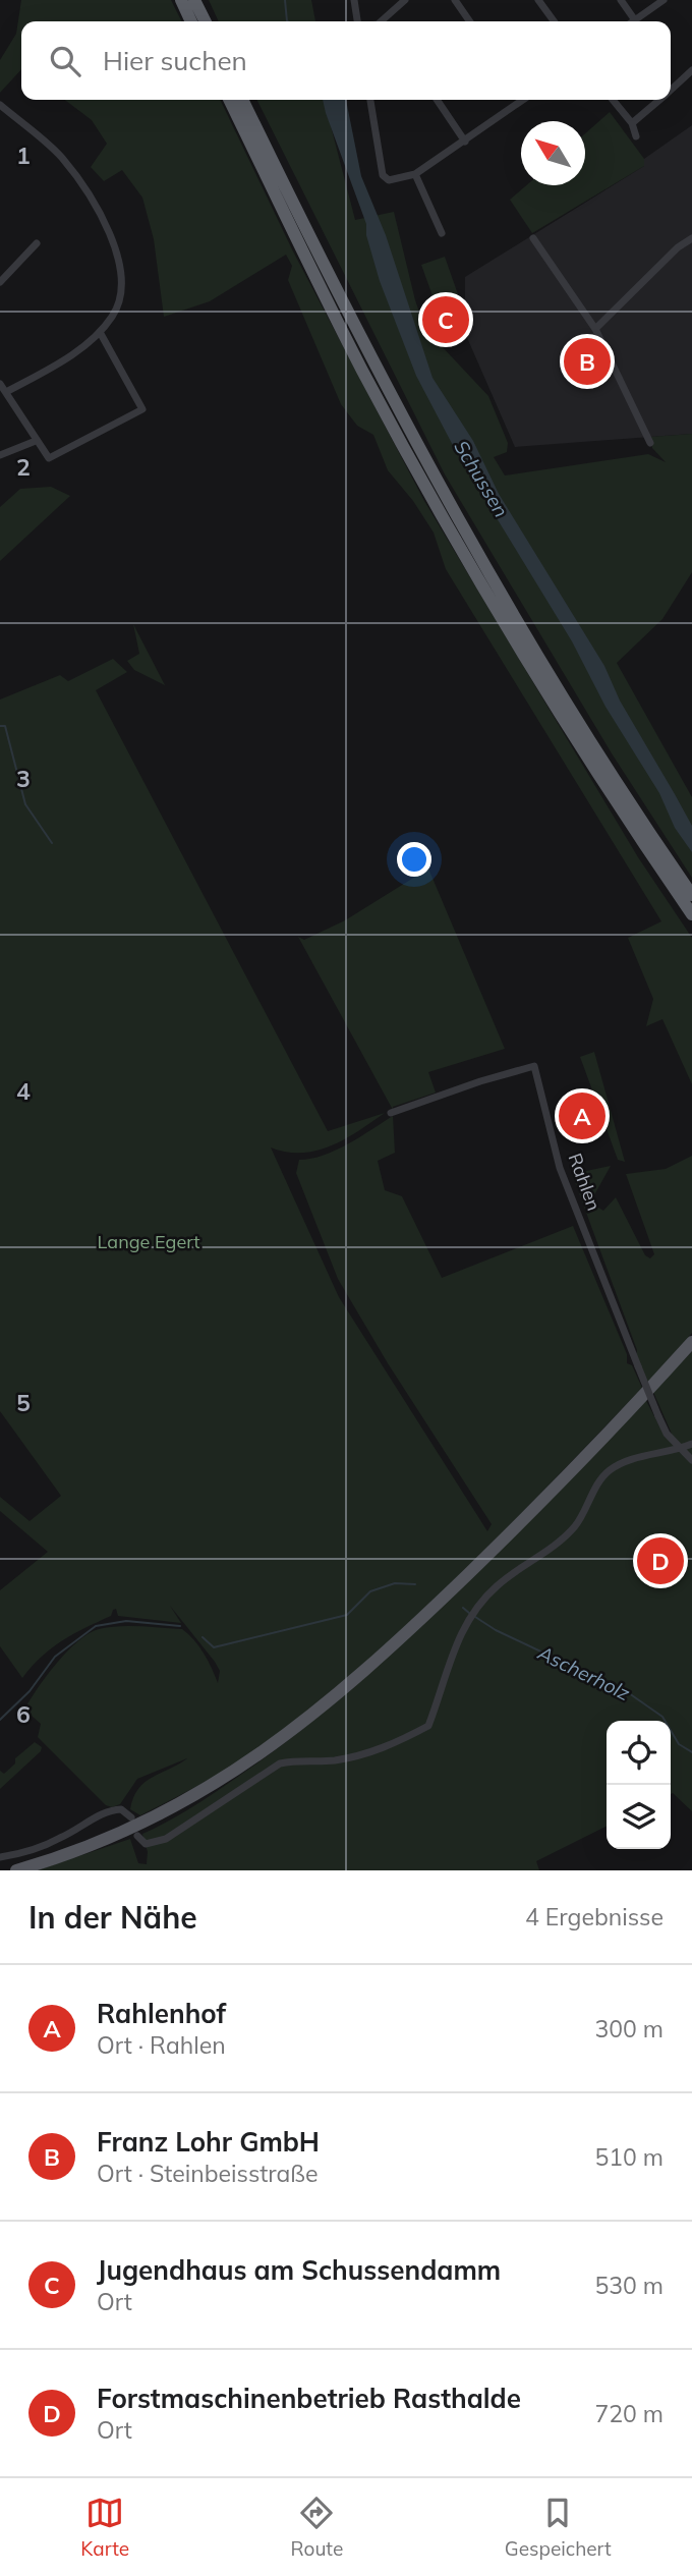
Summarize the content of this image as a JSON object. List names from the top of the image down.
{
  "streets": {
    "street": ["Rahlen"]
  },
  "water": ["Schussen", "Ascherholz"],
  "parks": ["Lange Egert"],
  "north": "top left",
  "page": {
    "search": "Hier suchen",
    "pins": [
      "C",
      "B",
      "A",
      "D"
    ],
    "heading": ["In der Nähe", "4 Ergebnisse"],
    "list": [
      {
        "mark": "A",
        "name": "Rahlenhof",
        "note": "Ort · Rahlen",
        "value": "300 m"
      },
      {
        "mark": "B",
        "name": "Franz Lohr GmbH",
        "note": "Ort · Steinbeisstraße",
        "value": "510 m"
      },
      {
        "mark": "C",
        "name": "Jugendhaus am Schussendamm",
        "note": "Ort",
        "value": "530 m"
      },
      {
        "mark": "D",
        "name": "Forstmaschinenbetrieb Rasthalde",
        "note": "Ort",
        "value": "720 m"
      }
    ],
    "nav": ["Karte", "Route", "Gespeichert"]
  },
  "grid": {
    "rows": [
      "1",
      "2",
      "3",
      "4",
      "5",
      "6"
    ]
  }
}
